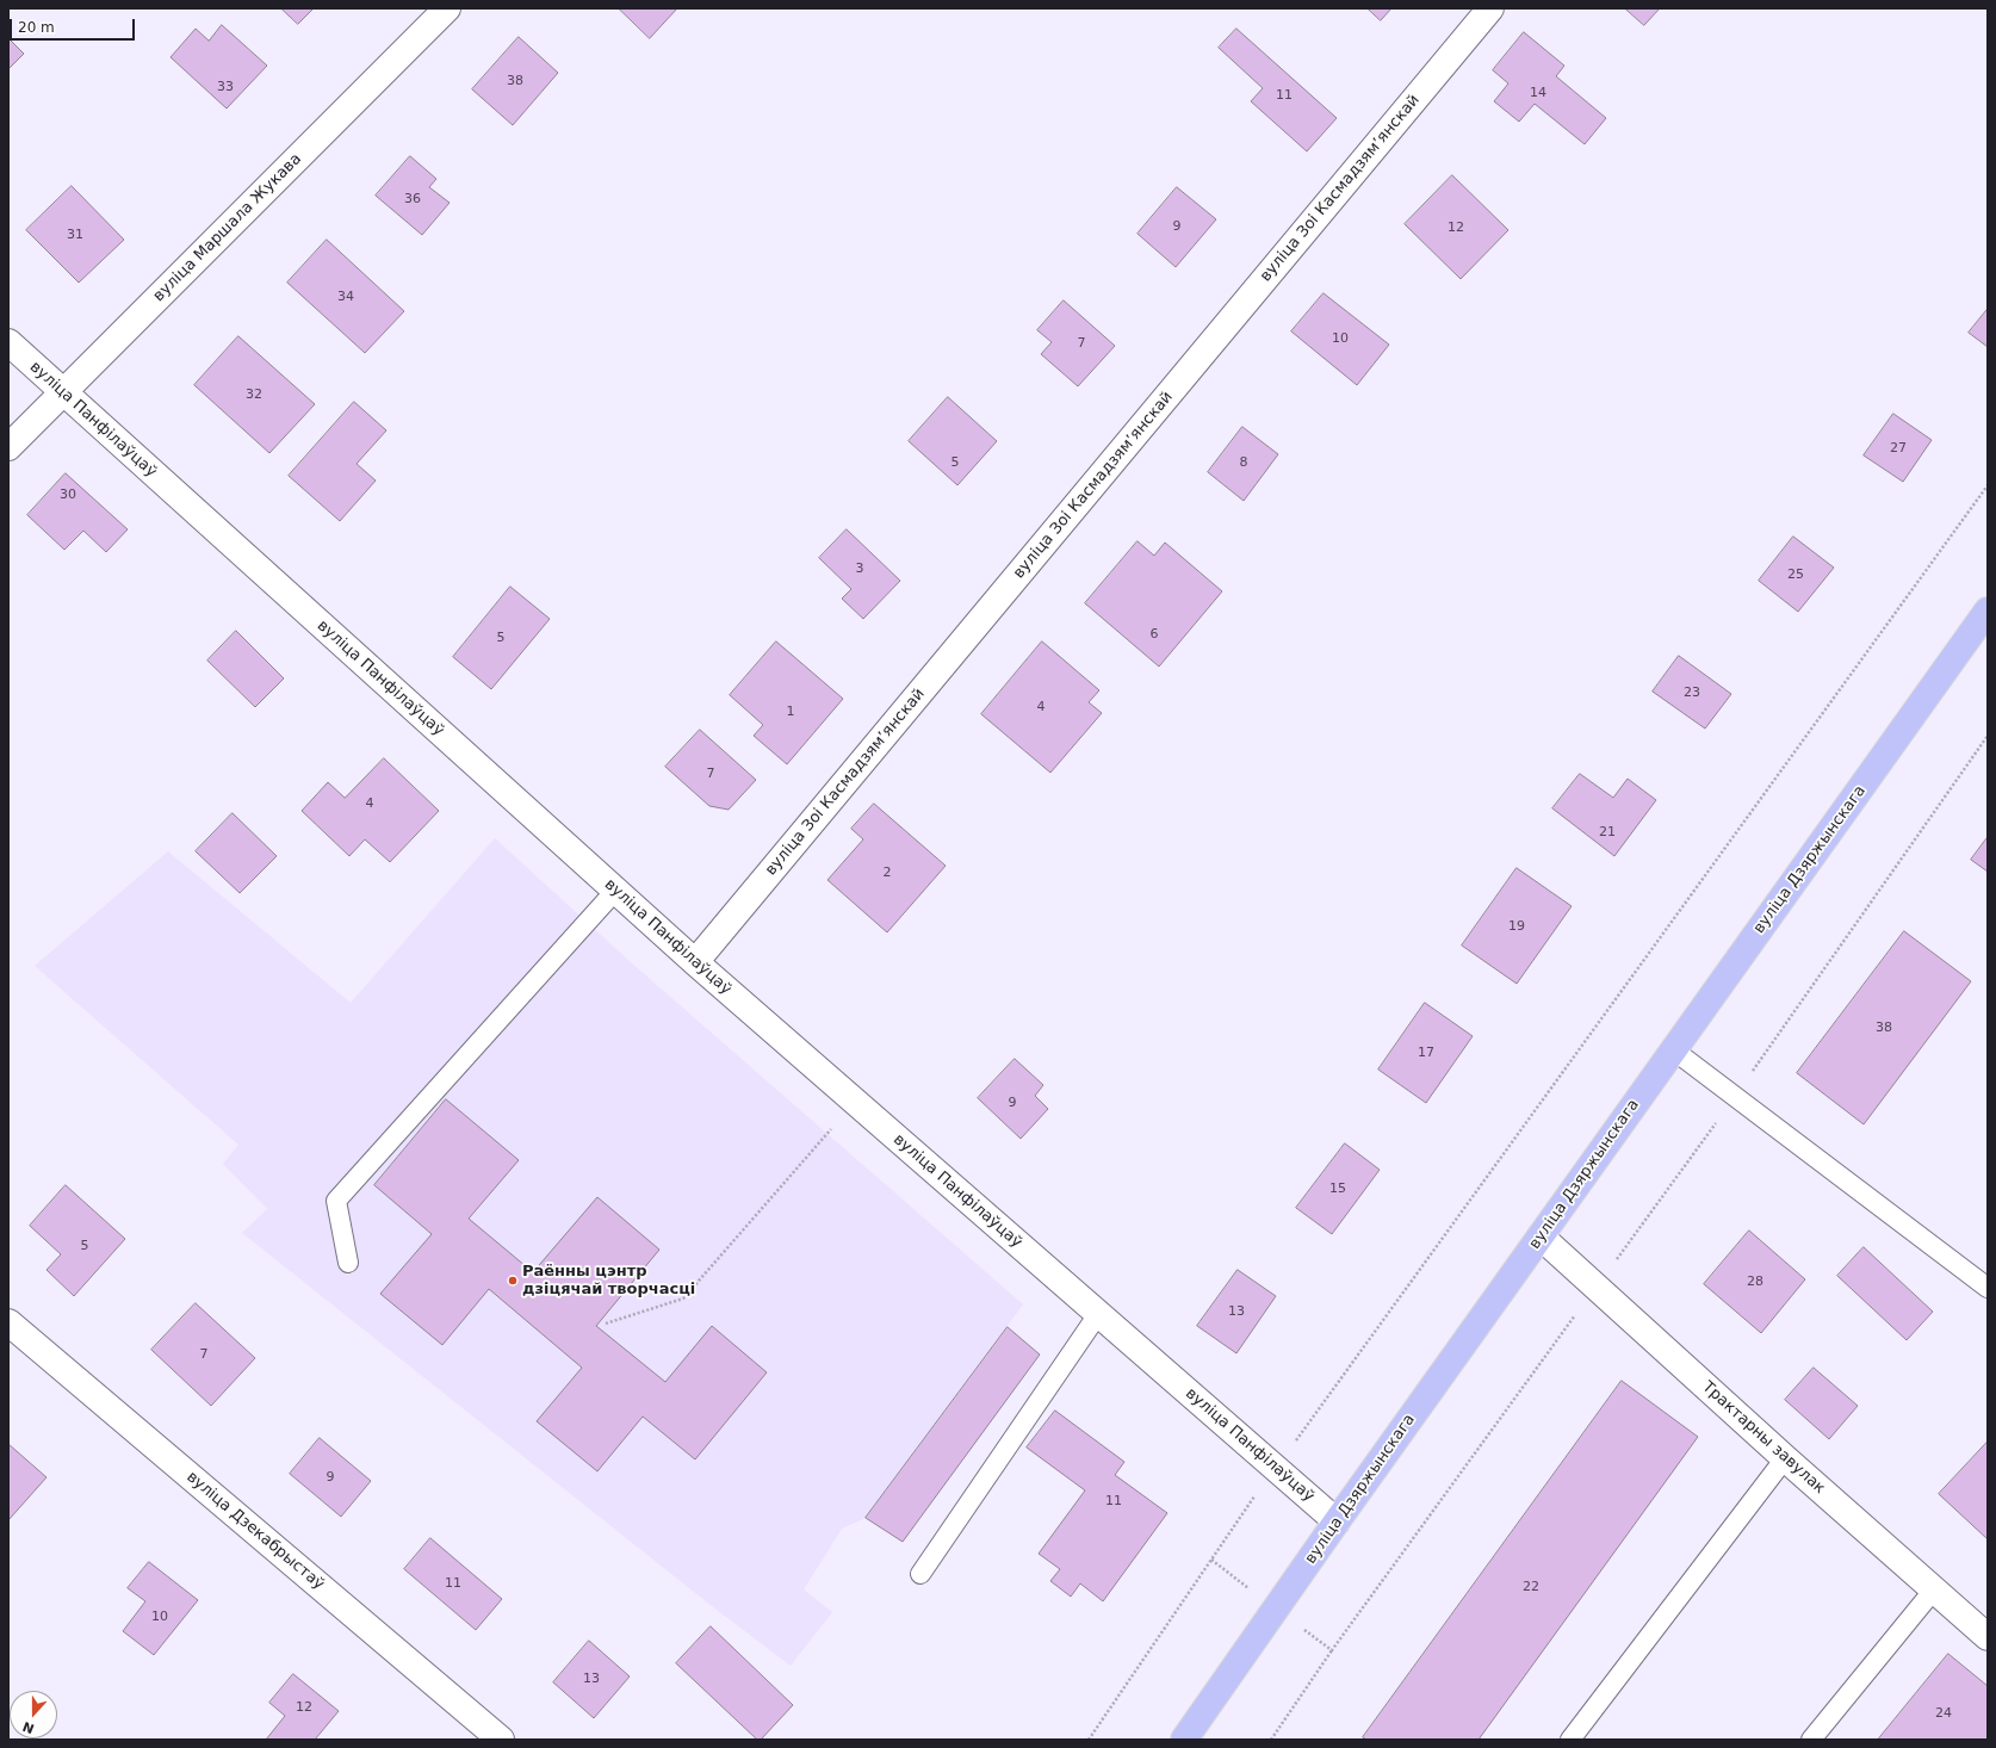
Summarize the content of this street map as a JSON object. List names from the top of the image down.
{
  "streets": {
    "main road": ["вуліца Дзяржынскага"],
    "street": [
      "вуліца Зоі Касмадзямʼянскай",
      "вуліца Маршала Жукава",
      "вуліца Панфілаўцаў",
      "Трактарны завулак",
      "вуліца Дзекабрыстаў"
    ]
  },
  "crossings": [
    ["вуліца Зоі Касмадзямʼянскай", "вуліца Панфілаўцаў"],
    ["вуліца Маршала Жукава", "вуліца Панфілаўцаў"],
    ["вуліца Панфілаўцаў", "вуліца Дзяржынскага"],
    ["вуліца Дзяржынскага", "Трактарны завулак"]
  ],
  "places": ["Раённы цэнтр дзіцячай творчасці"],
  "house_numbers": [
    "38",
    "33",
    "14",
    "11",
    "36",
    "9",
    "12",
    "31",
    "34",
    "10",
    "7",
    "32",
    "27",
    "5",
    "8",
    "30",
    "3",
    "25",
    "6",
    "5",
    "23",
    "4",
    "1",
    "7",
    "4",
    "21",
    "2",
    "19",
    "38",
    "17",
    "9",
    "15",
    "5",
    "28",
    "13",
    "7",
    "9",
    "11",
    "11",
    "22",
    "10",
    "13",
    "12",
    "24"
  ],
  "scale_bar": "20 m",
  "north": "bottom"
}
